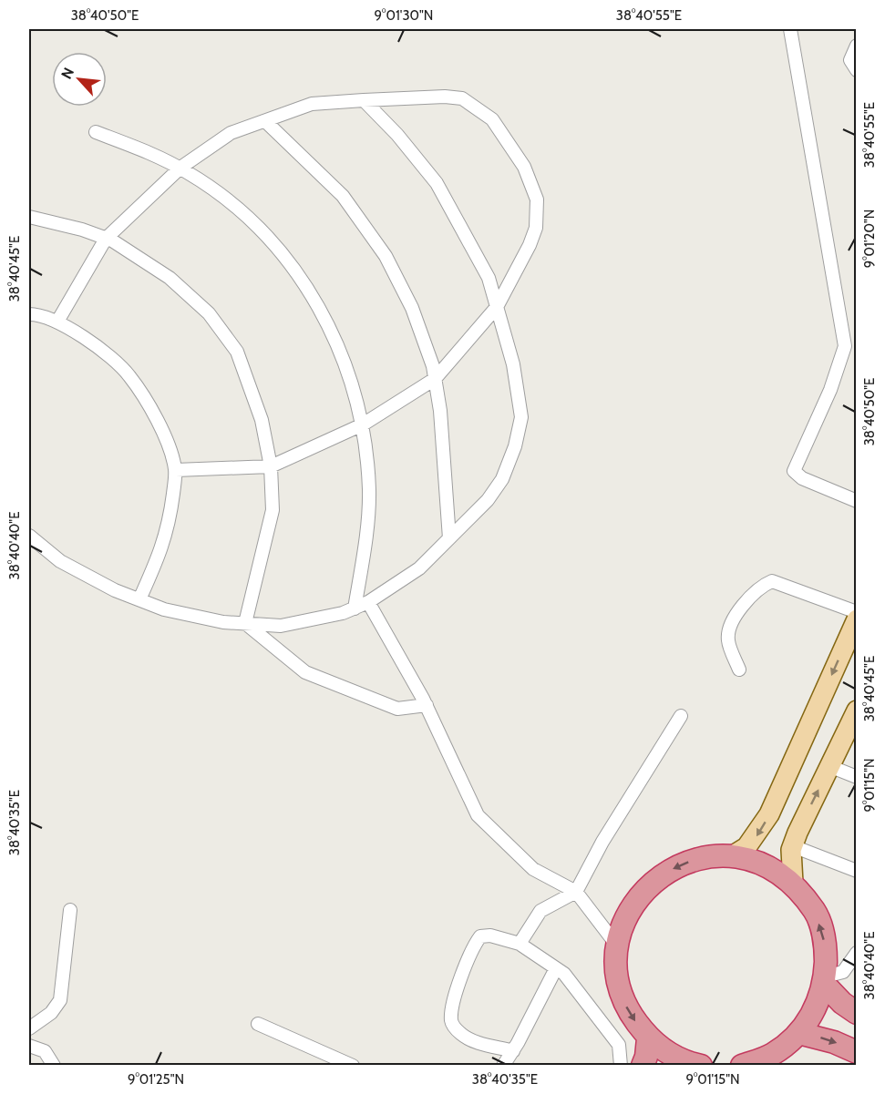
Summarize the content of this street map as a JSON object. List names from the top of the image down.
{
  "north": "top left",
  "coordinates": [
    "38°40'50\"E",
    "9°01'30\"N",
    "38°40'55\"E",
    "9°01'20\"N",
    "38°40'45\"E",
    "38°40'40\"E",
    "9°01'15\"N",
    "38°40'35\"E",
    "9°01'25\"N"
  ]
}
